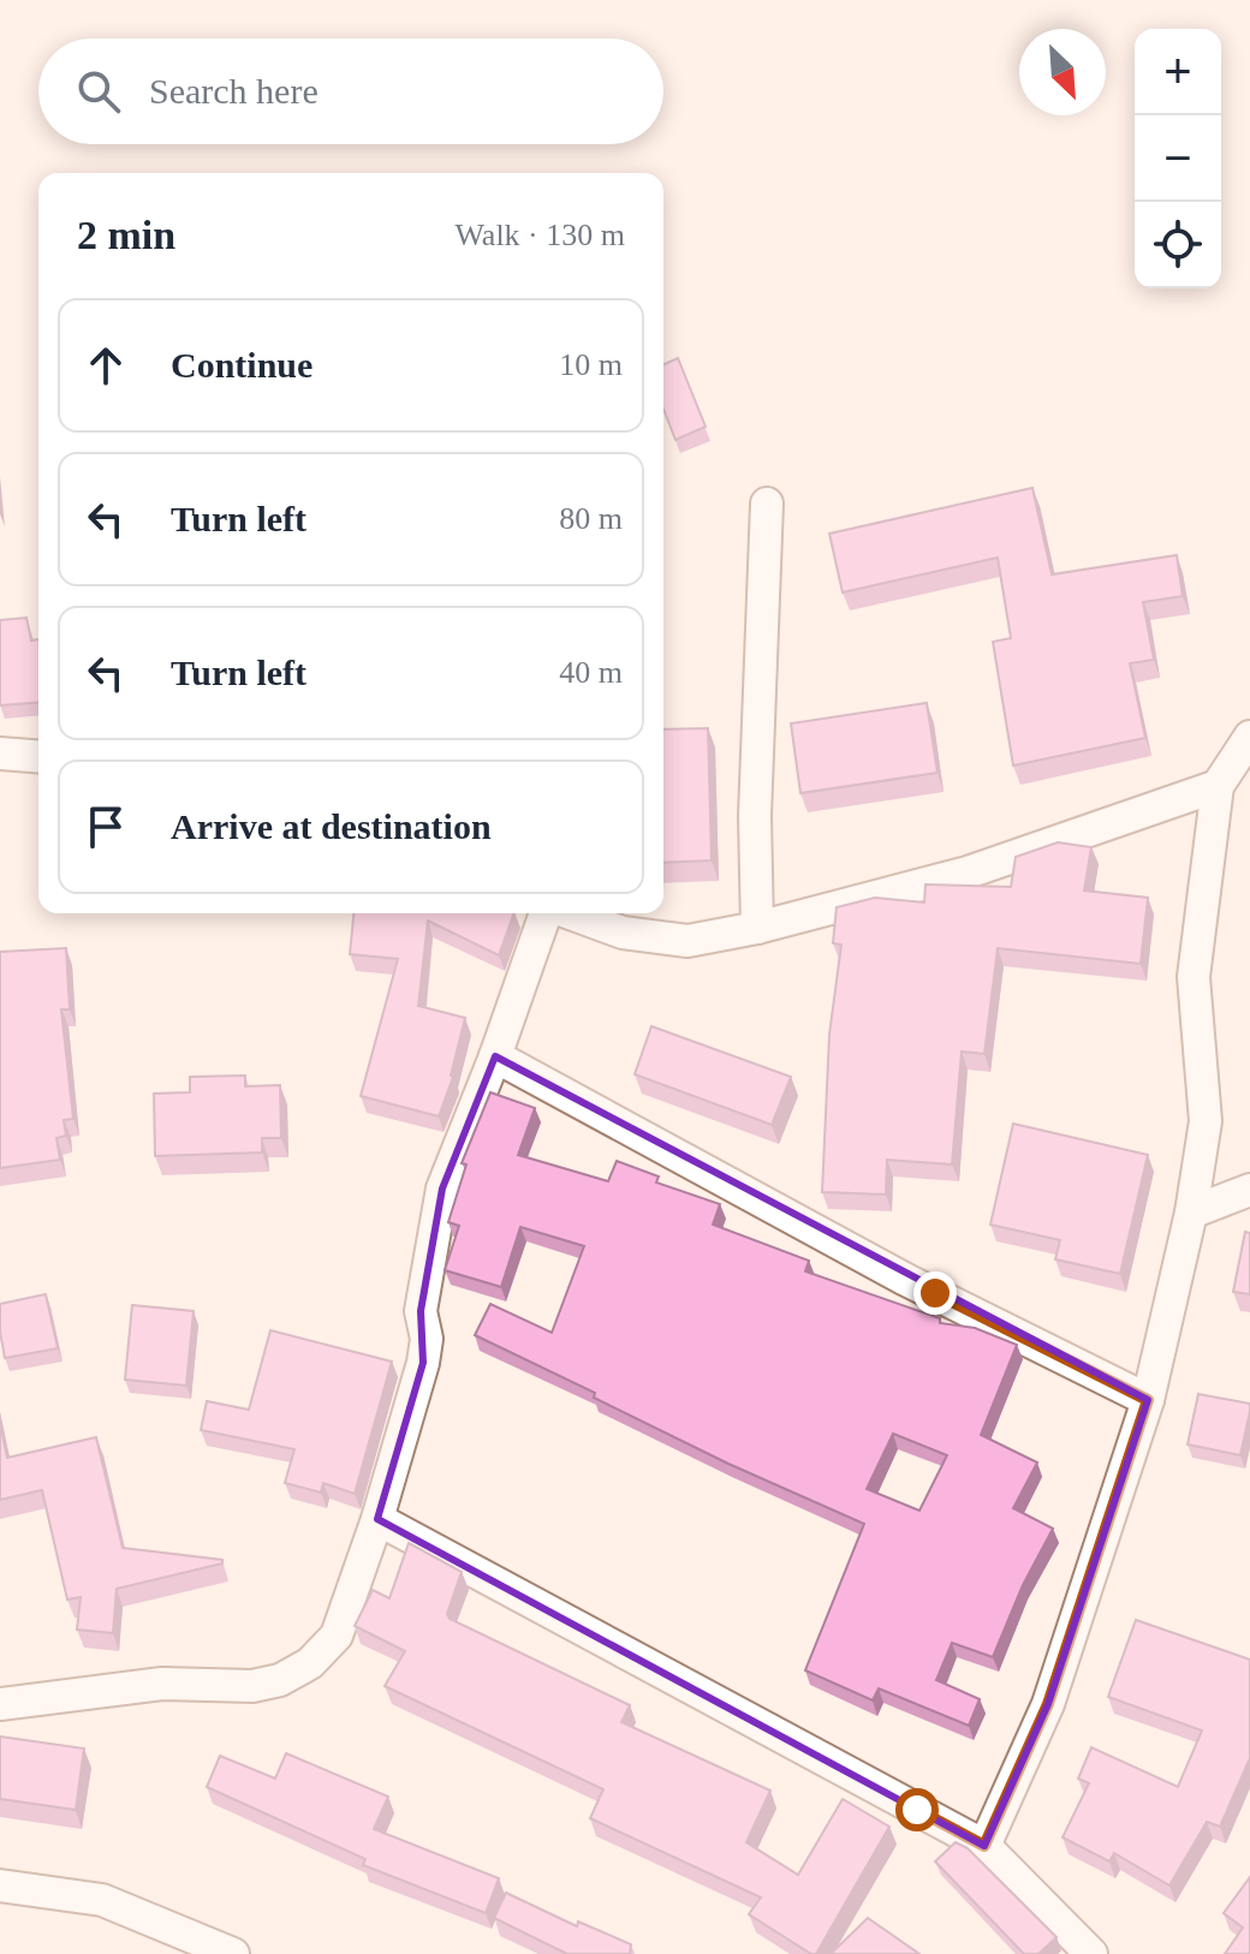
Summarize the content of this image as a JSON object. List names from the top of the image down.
{
  "north": "bottom right",
  "page": {
    "map_buttons": ["+", "−"],
    "search": "Search here",
    "heading": ["2 min", "Walk · 130 m"],
    "list": [
      ["Continue", "10 m"],
      ["Turn left", "80 m"],
      ["Turn left", "40 m"],
      "Arrive at destination"
    ]
  }
}
